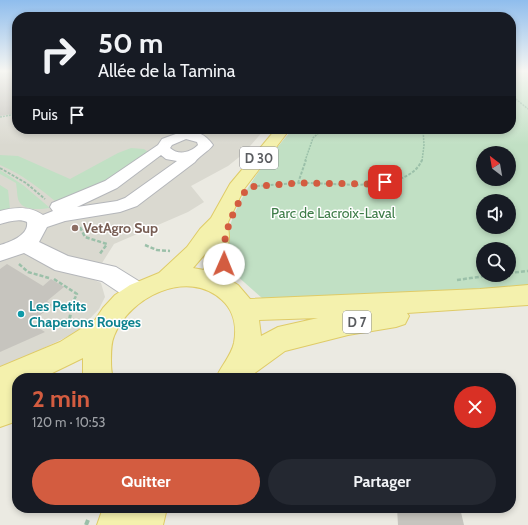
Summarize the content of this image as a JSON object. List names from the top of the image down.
{
  "streets": {
    "main road": ["D 30", "D 7"]
  },
  "parks": ["Parc de Lacroix-Laval"],
  "places": ["VetAgro Sup", "Les Petits Chaperons Rouges"],
  "north": "top left",
  "page": {
    "turn": ["50 m", "Allée de la Tamina"],
    "then": "Puis",
    "heading": ["2 min", "120 m · 10:53"],
    "buttons": ["Quitter", "Partager"]
  }
}
